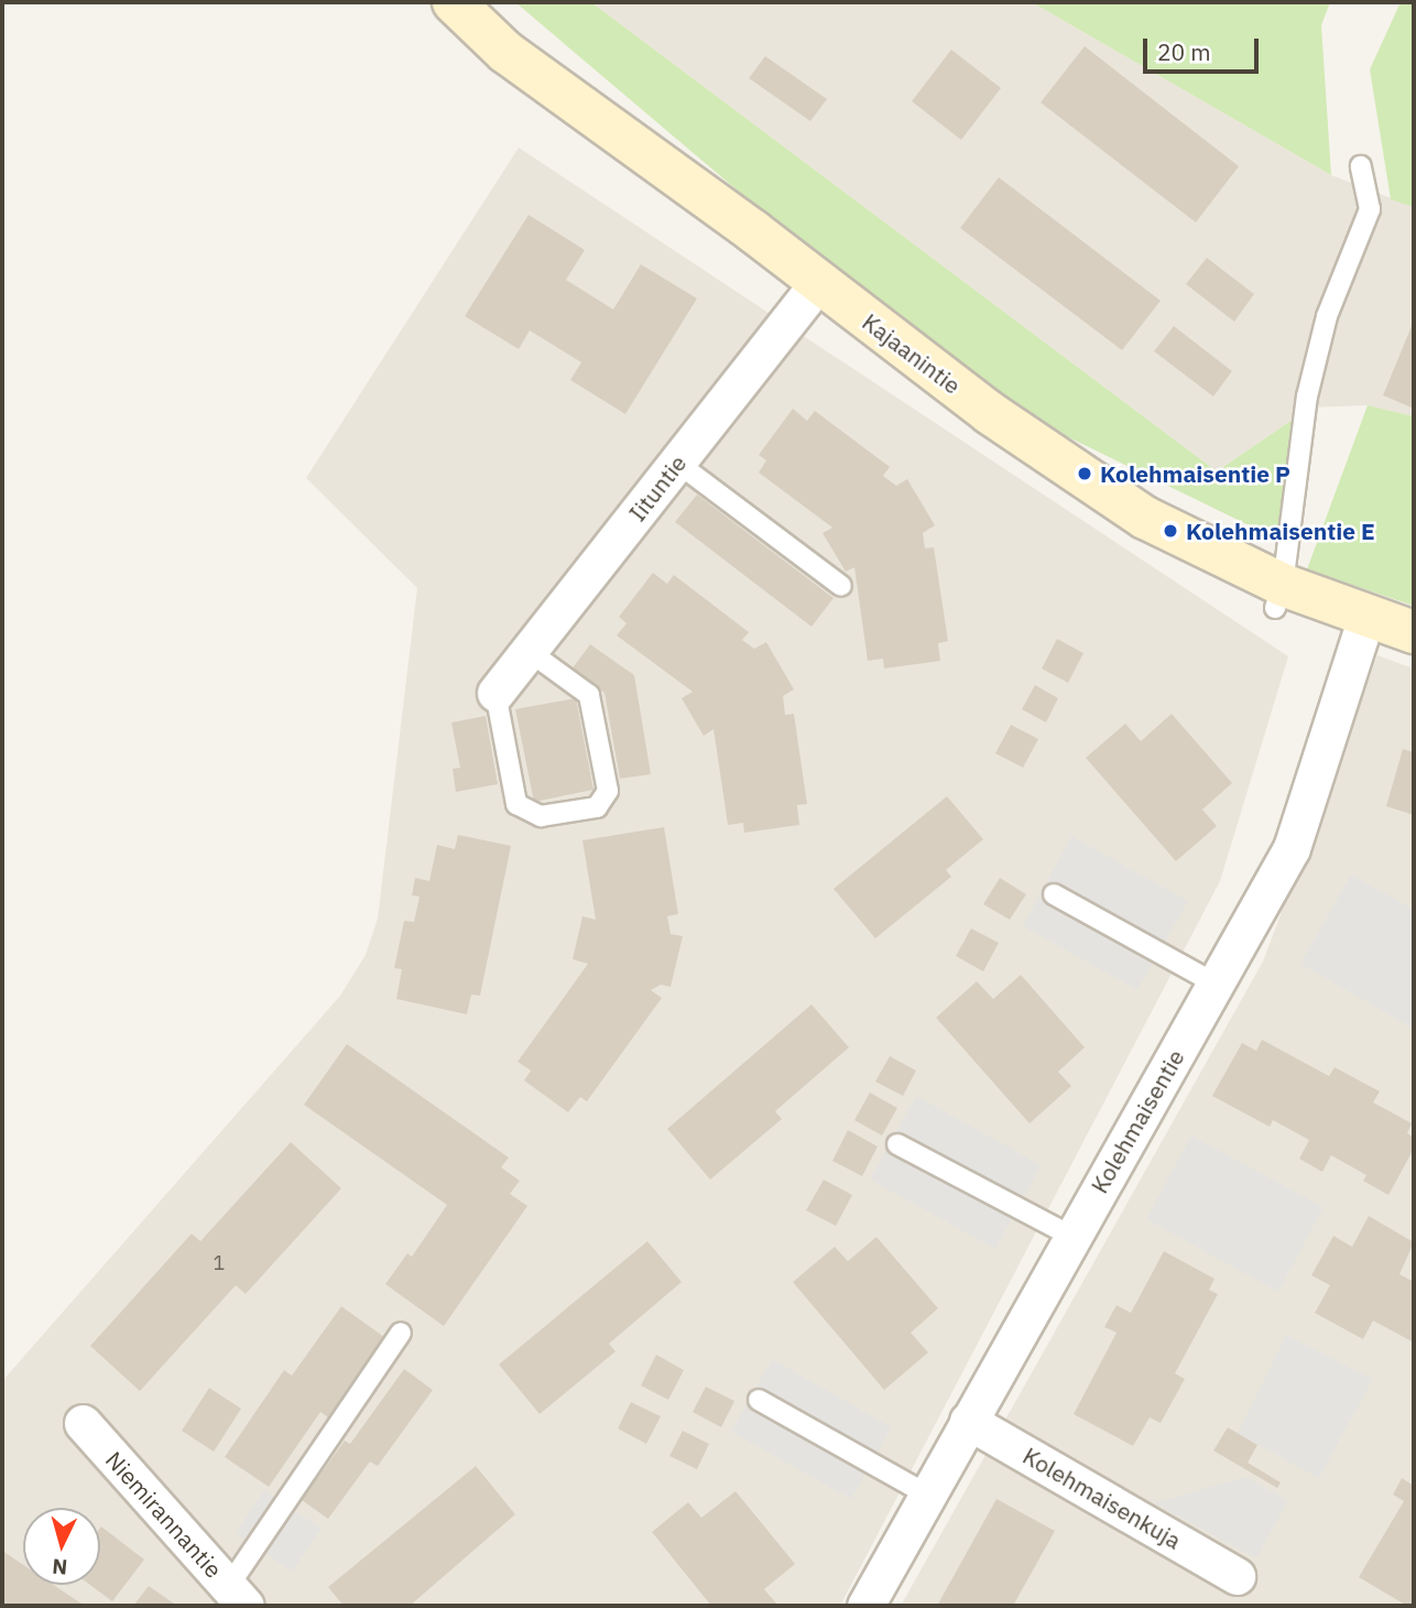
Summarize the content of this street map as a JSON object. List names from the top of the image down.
{
  "streets": {
    "street": [
      "Kajaanintie",
      "Iituntie",
      "Kolehmaisentie",
      "Kolehmaisenkuja",
      "Niemirannantie"
    ]
  },
  "crossings": [
    ["Kajaanintie", "Iituntie"],
    ["Kajaanintie", "Kolehmaisentie"],
    ["Kolehmaisentie", "Kolehmaisenkuja"]
  ],
  "places": ["Kolehmaisentie P", "Kolehmaisentie E"],
  "house_numbers": ["1"],
  "scale_bar": "20 m",
  "north": "bottom"
}
